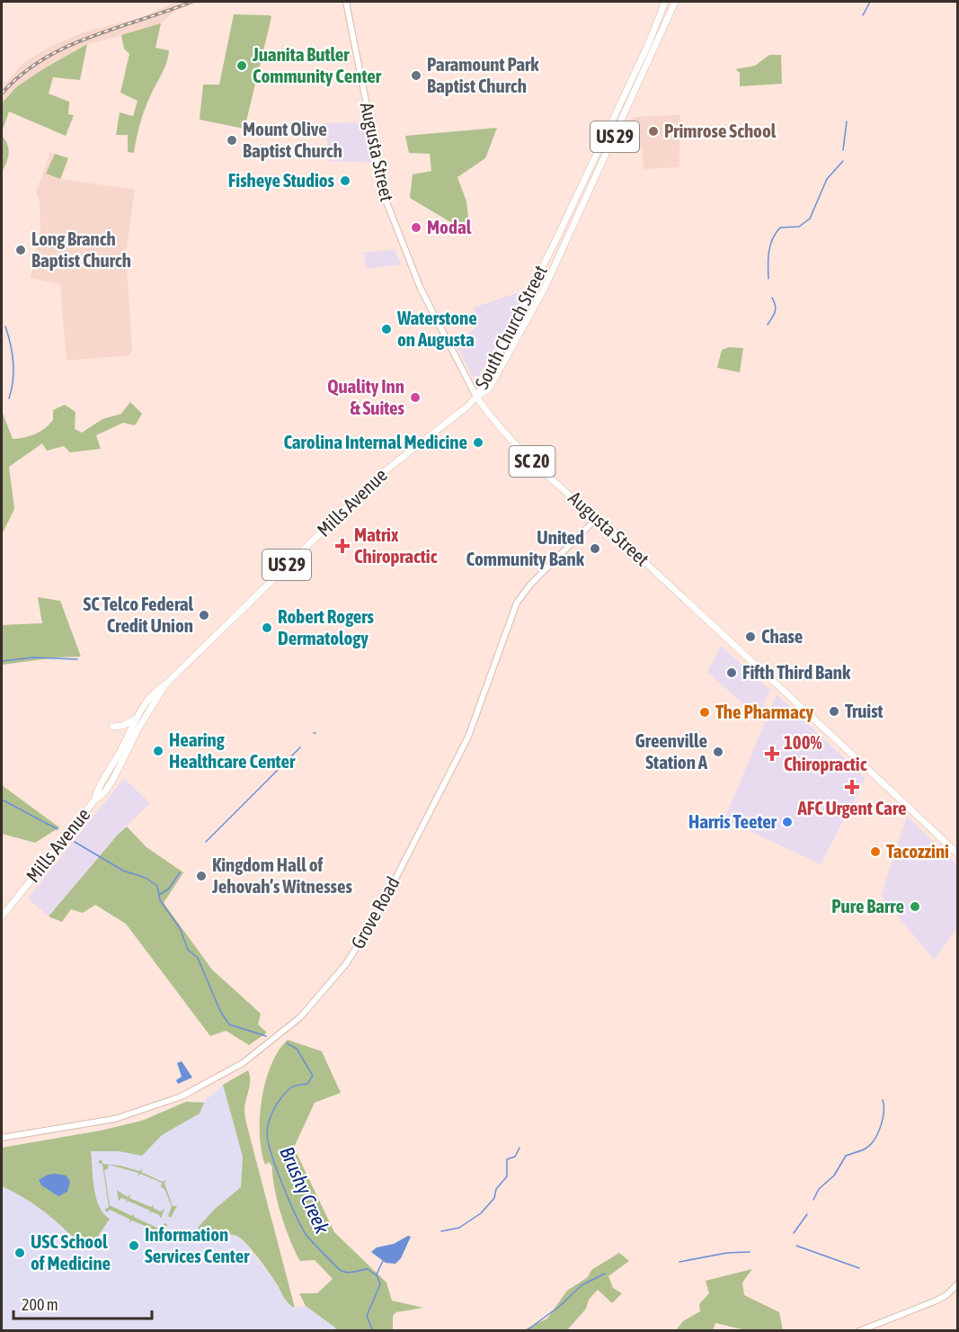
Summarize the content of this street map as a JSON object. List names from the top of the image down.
{
  "streets": {
    "main road": [
      "US 29",
      "Augusta Street",
      "South Church Street",
      "SC 20",
      "Mills Avenue",
      "Grove Road"
    ]
  },
  "crossings": [
    ["Augusta Street", "South Church Street"],
    ["Augusta Street", "Mills Avenue"],
    ["Augusta Street", "Grove Road"],
    ["South Church Street", "Mills Avenue"]
  ],
  "water": ["Brushy Creek"],
  "places": {
    "other": [
      "Juanita Butler Community Center",
      "Paramount Park Baptist Church",
      "Primrose School",
      "Mount Olive Baptist Church",
      "Fisheye Studios",
      "Modal",
      "Long Branch Baptist Church",
      "Waterstone on Augusta",
      "Quality Inn & Suites",
      "Carolina Internal Medicine",
      "United Community Bank",
      "SC Telco Federal Credit Union",
      "Robert Rogers Dermatology",
      "Chase",
      "Fifth Third Bank",
      "Truist",
      "The Pharmacy",
      "Hearing Healthcare Center",
      "Greenville Station A",
      "Harris Teeter",
      "Tacozzini",
      "Kingdom Hall of Jehovah’s Witnesses",
      "Pure Barre",
      "Information Services Center",
      "USC School of Medicine"
    ],
    "health": ["Matrix Chiropractic", "100% Chiropractic", "AFC Urgent Care"]
  },
  "scale_bar": "200 m"
}
